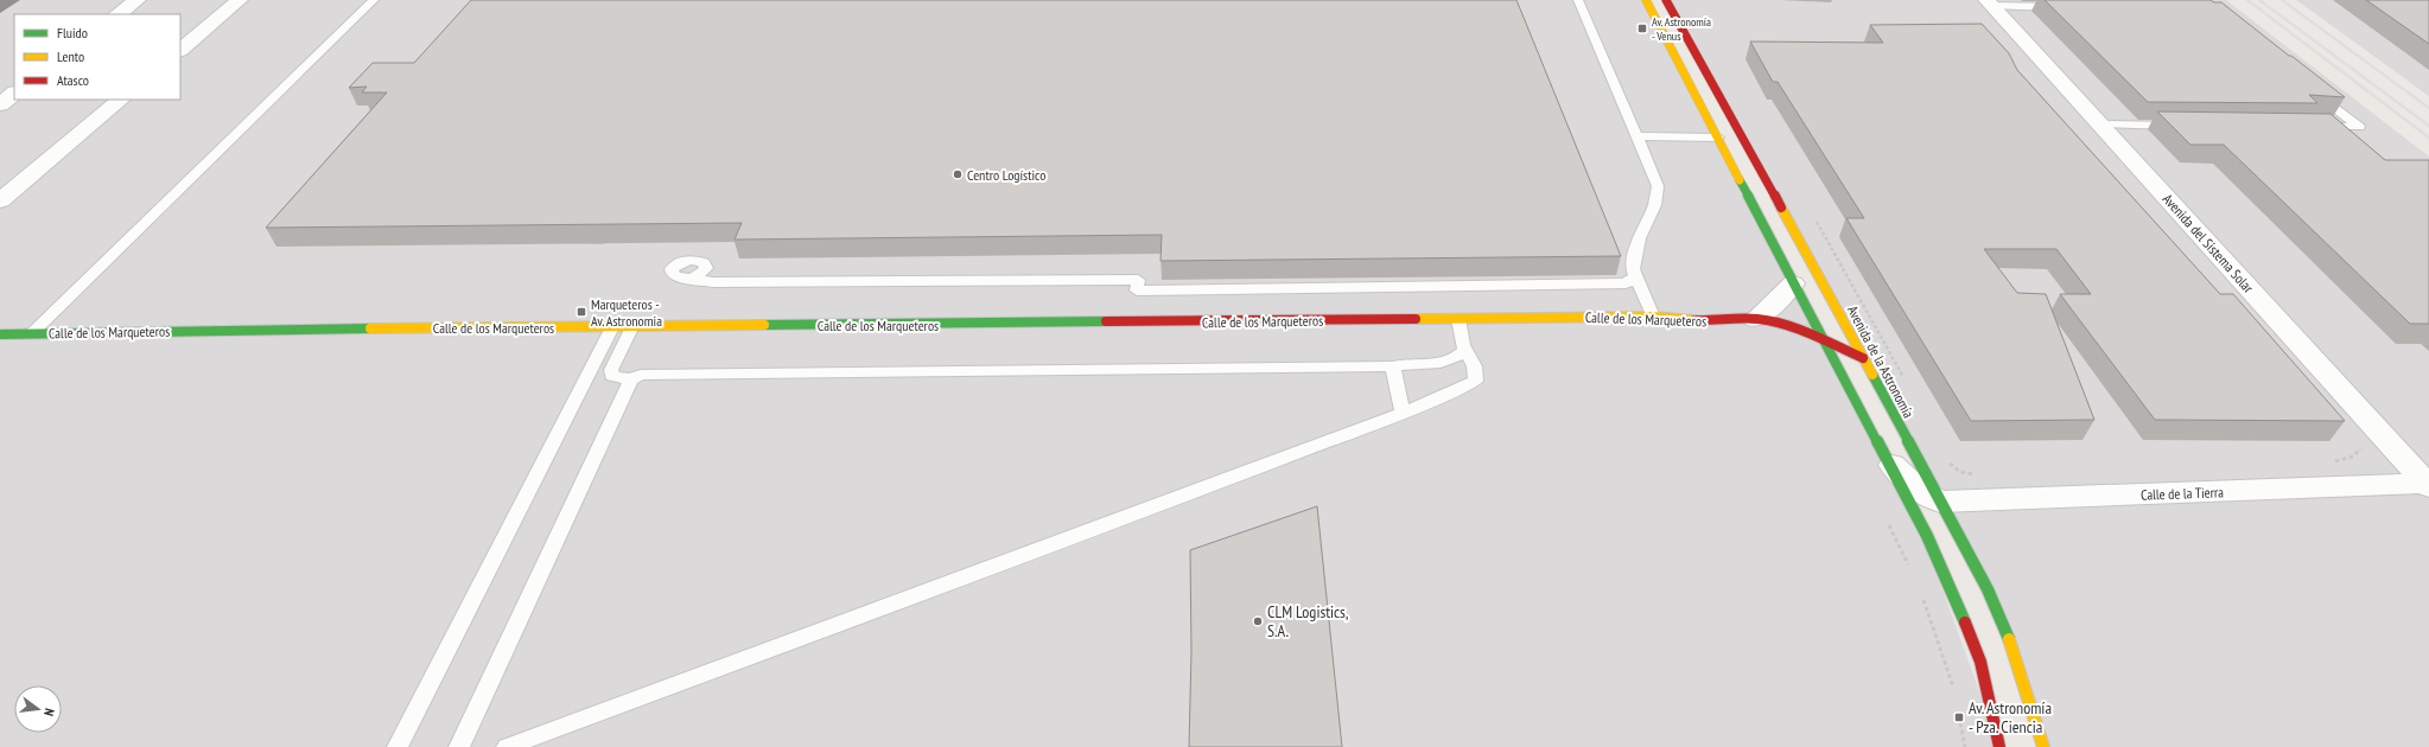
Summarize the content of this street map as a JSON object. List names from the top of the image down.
{
  "streets": {
    "street": [
      "Avenida del Sistema Solar",
      "Calle de los Marqueteros",
      "Avenida de la Astronomía",
      "Calle de la Tierra"
    ]
  },
  "crossings": [
    ["Avenida del Sistema Solar", "Calle de la Tierra"],
    ["Calle de los Marqueteros", "Avenida de la Astronomía"],
    ["Avenida de la Astronomía", "Calle de la Tierra"]
  ],
  "places": {
    "transit": ["Av. Astronomía - Venus", "Marqueteros - Av. Astronomia", "Av. Astronomía - Pza. Ciencia"],
    "other": ["Centro Logístico", "CLM Logistics, S.A."]
  },
  "legend": ["Fluido", "Lento", "Atasco"],
  "north": "right"
}
